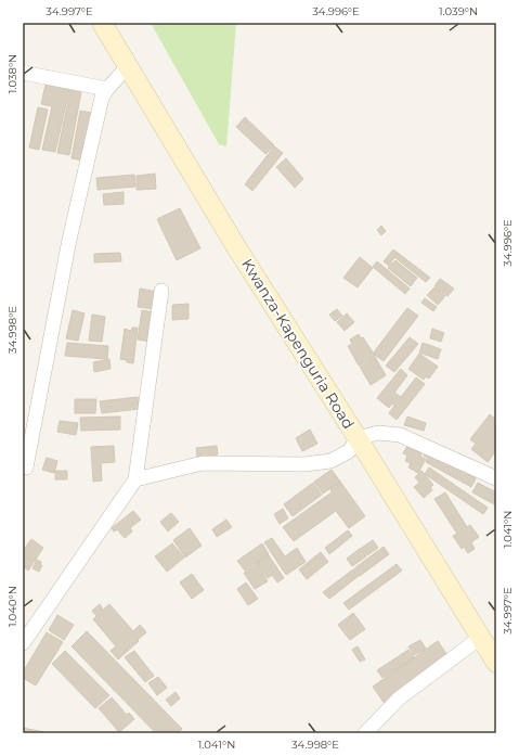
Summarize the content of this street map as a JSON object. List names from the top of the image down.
{
  "streets": {
    "street": ["Kwanza-Kapenguria Road"]
  },
  "coordinates": [
    "34.997°E",
    "34.996°E",
    "1.039°N",
    "1.038°N",
    "34.998°E",
    "1.041°N",
    "1.040°N"
  ]
}
